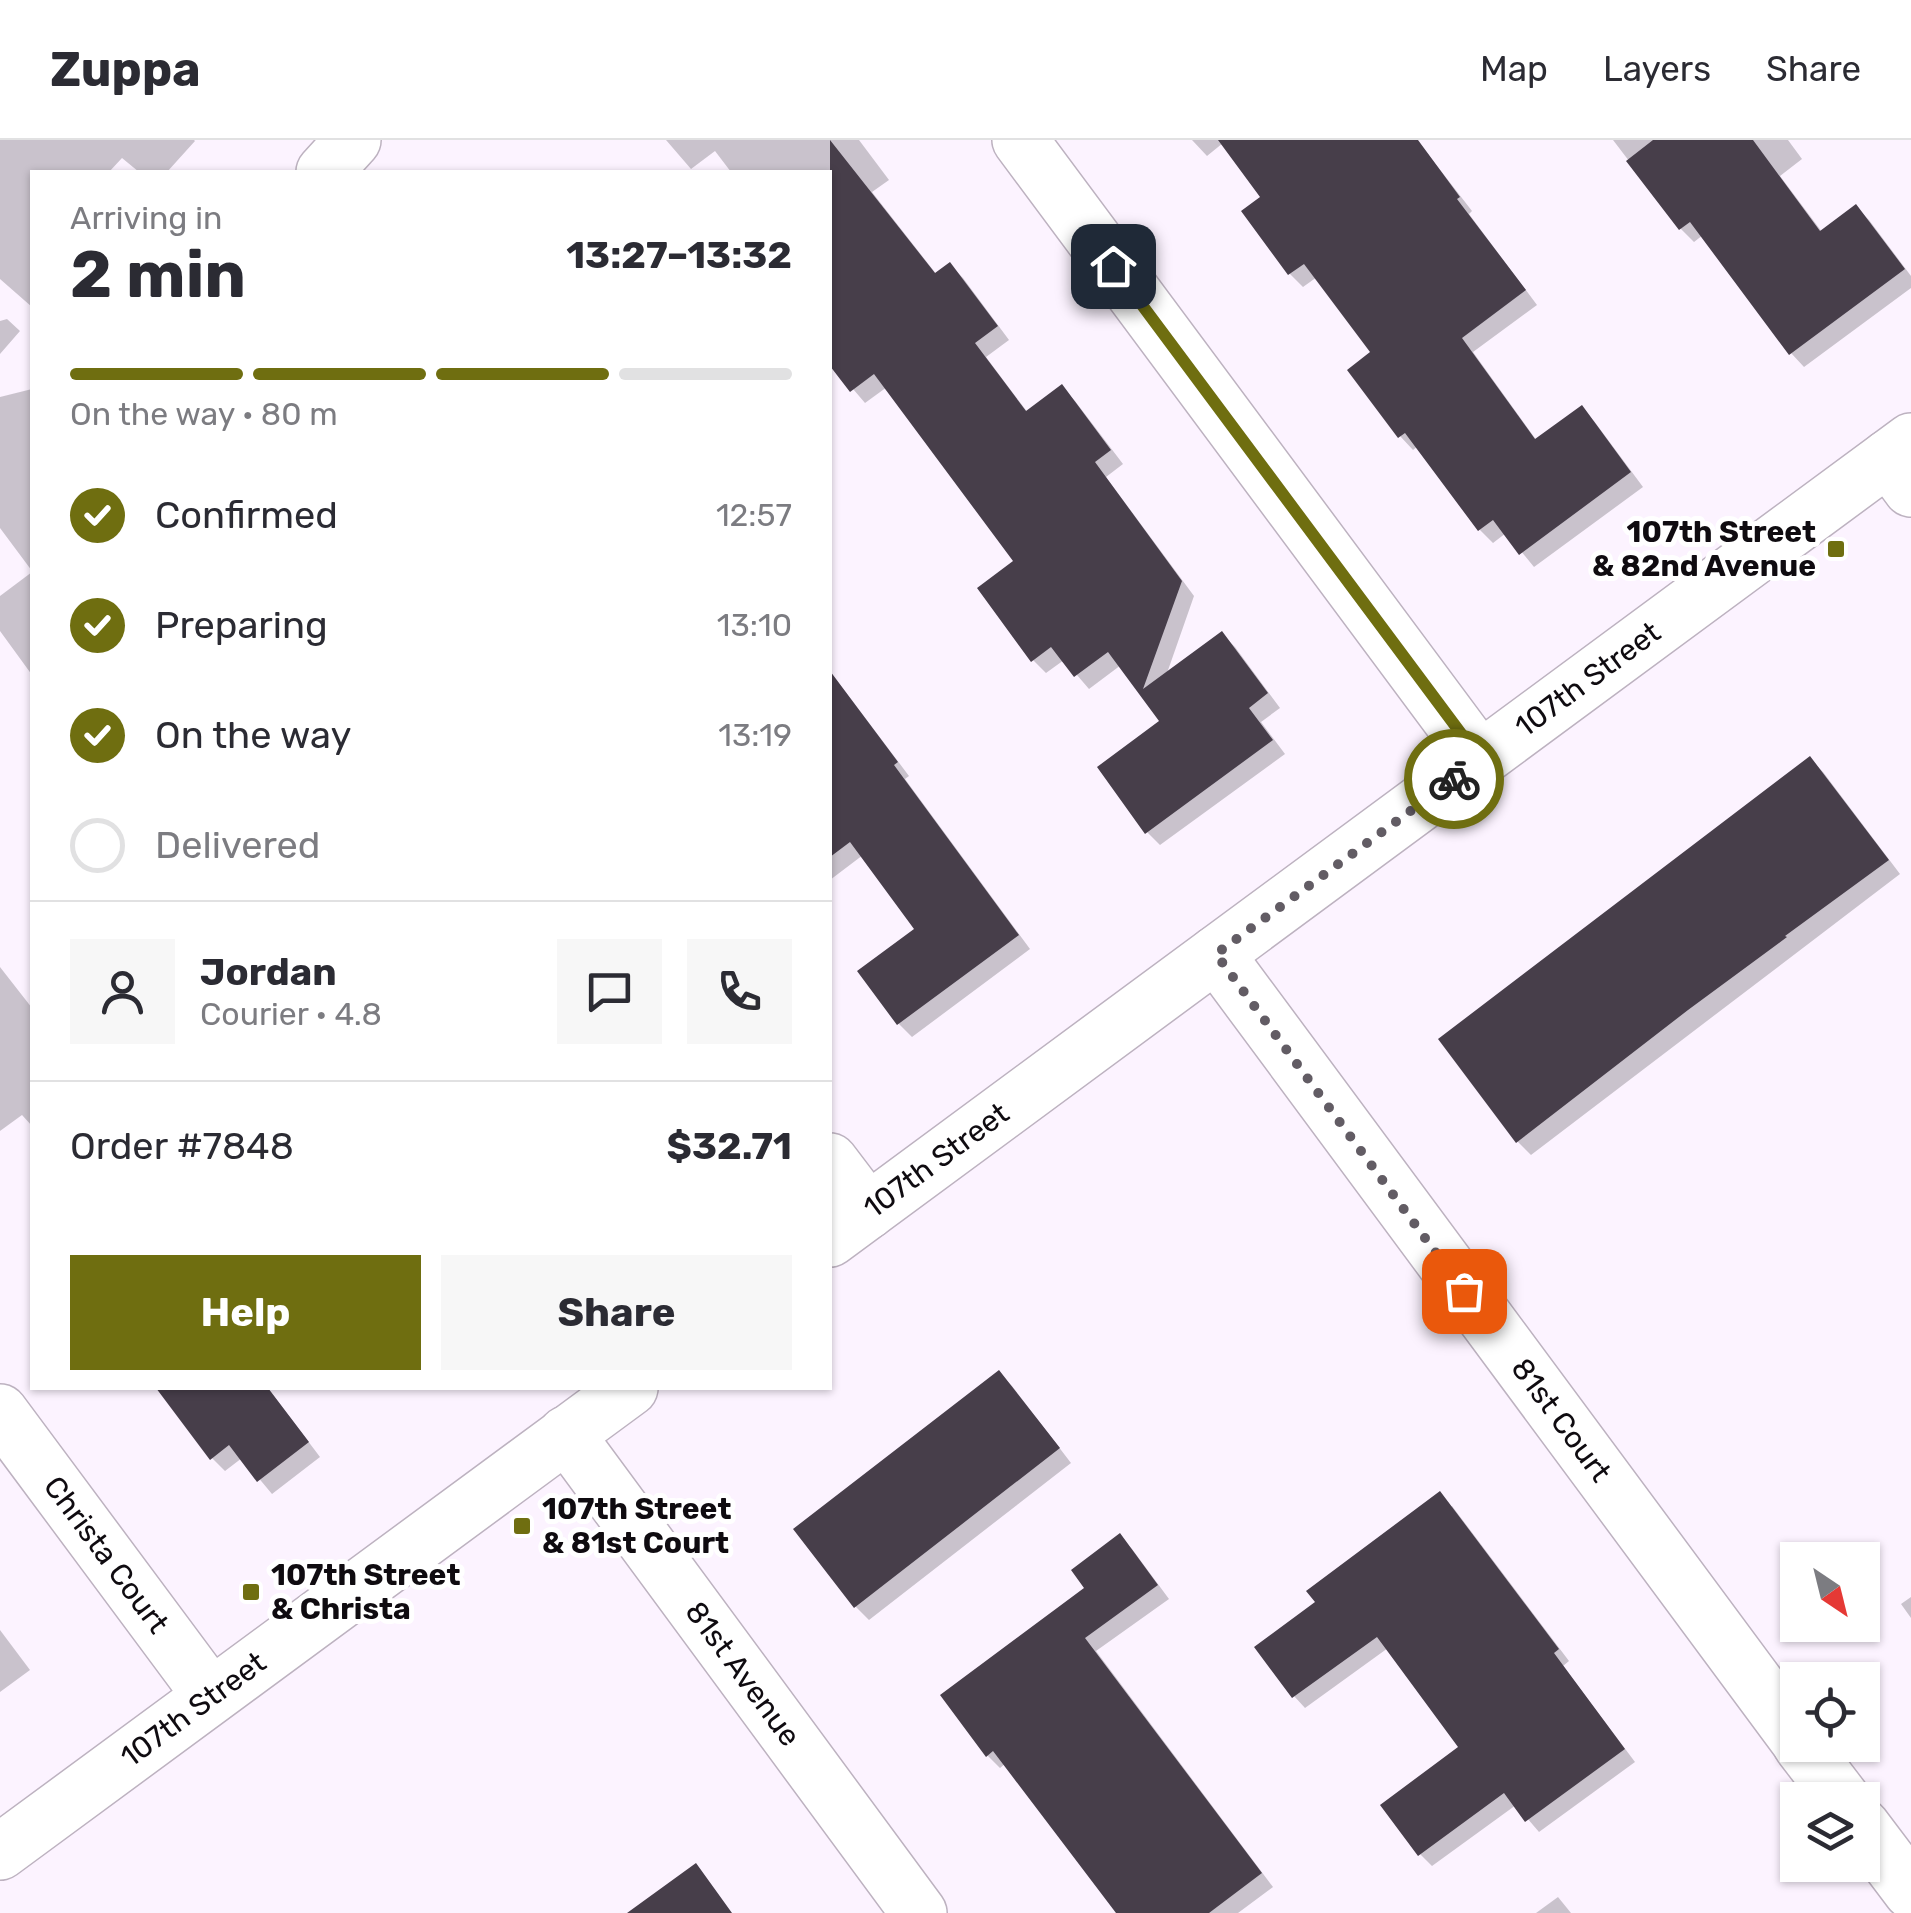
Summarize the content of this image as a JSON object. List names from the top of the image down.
{
  "streets": {
    "street": [
      "107th Street",
      "81st Court",
      "Christa Court",
      "81st Avenue"
    ]
  },
  "crossings": [
    ["107th Street", "81st Court"],
    ["107th Street", "Christa Court"],
    ["107th Street", "81st Avenue"]
  ],
  "places": {
    "transit": ["107th Street & 82nd Avenue", "107th Street & 81st Court", "107th Street & Christa"]
  },
  "north": "bottom right",
  "page": {
    "header": "Zuppa",
    "nav": ["Map", "Layers", "Share"],
    "heading": ["2 min", "Arriving in", "13:27–13:32"],
    "panel": [
      "Jordan",
      "Courier · 4.8",
      "Order #7848",
      "$32.71"
    ],
    "bar": "On the way · 80 m",
    "list": [
      ["Confirmed", "12:57"],
      ["Preparing", "13:10"],
      ["On the way", "13:19"],
      "Delivered"
    ],
    "buttons": ["Help", "Share"]
  }
}
